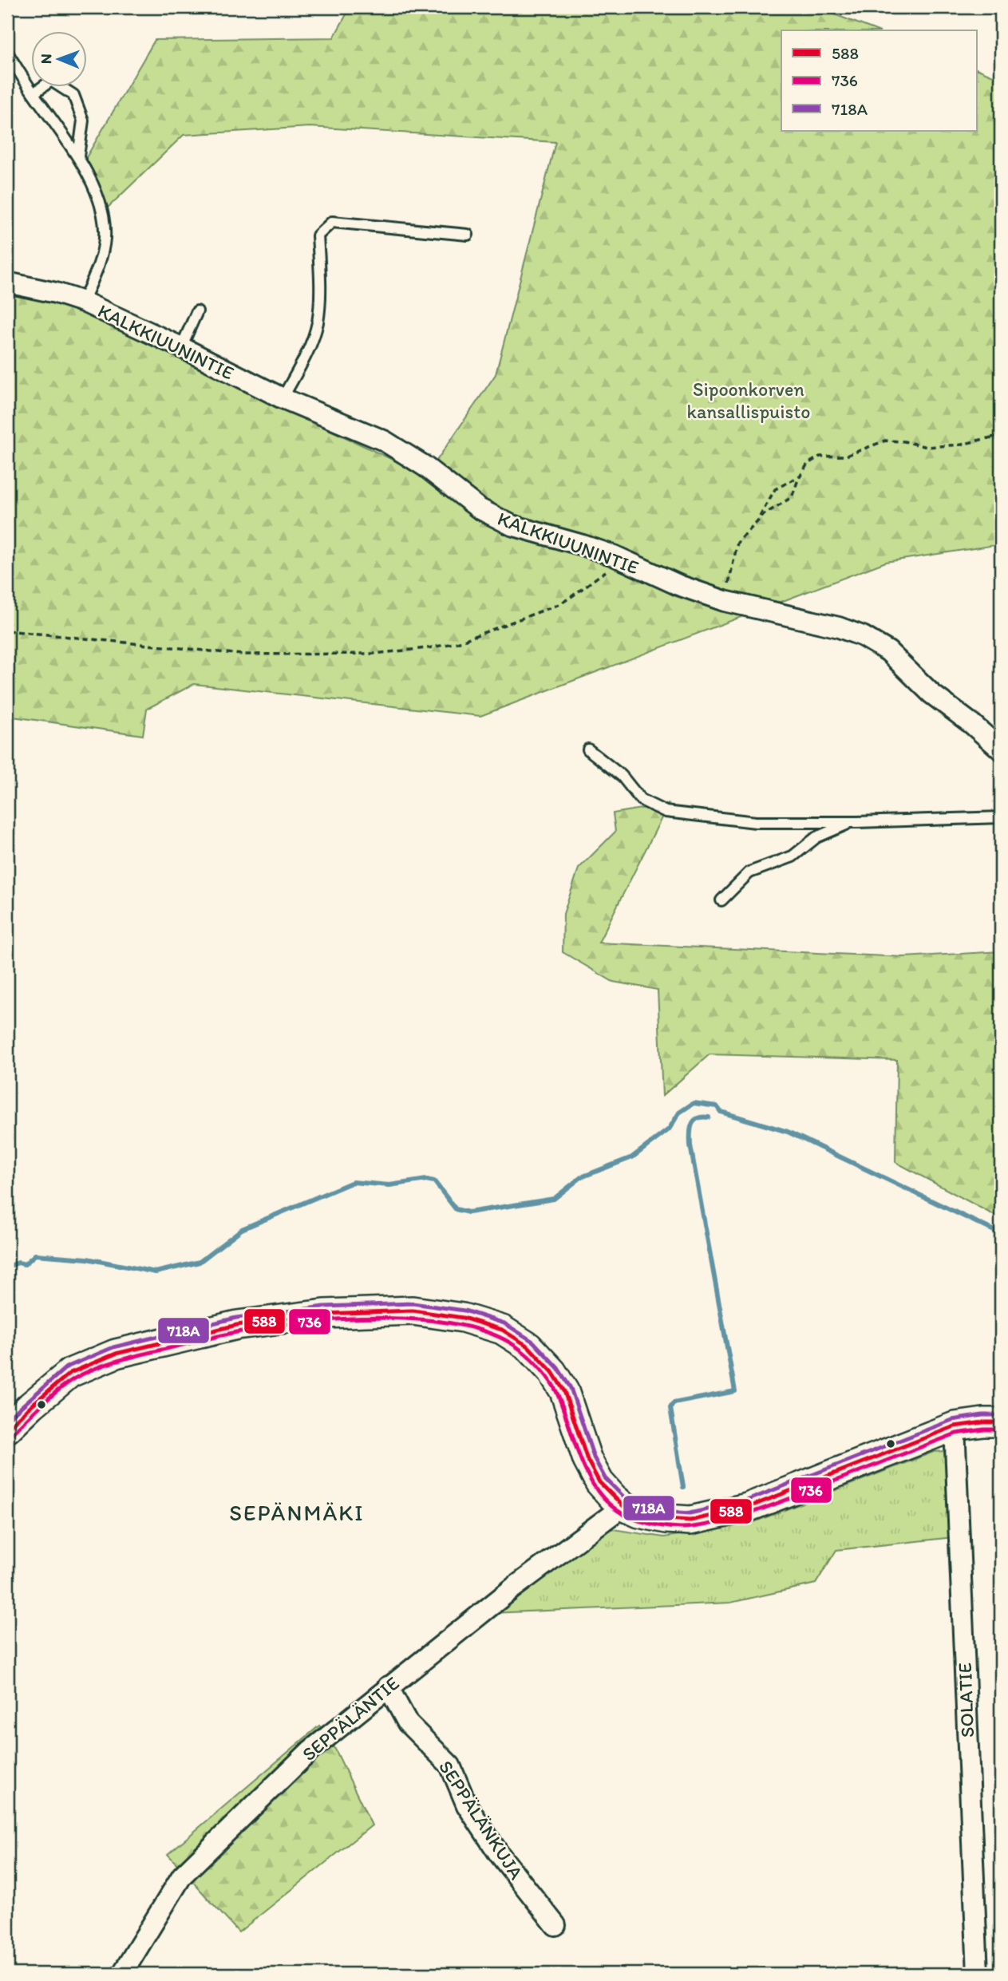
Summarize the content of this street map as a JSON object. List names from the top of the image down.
{
  "streets": {
    "street": [
      "KALKKIUUNINTIE",
      "SOLATIE",
      "SEPPÄLÄNTIE",
      "SEPPÄLÄNKUJA"
    ]
  },
  "crossings": [
    ["SEPPÄLÄNTIE", "SEPPÄLÄNKUJA"]
  ],
  "districts": ["SEPÄNMÄKI"],
  "parks": ["Sipoonkorven kansallispuisto"],
  "lines": ["transit line 718A", "transit line 588", "transit line 736"],
  "legend": ["588", "736", "718A"],
  "north": "left"
}
